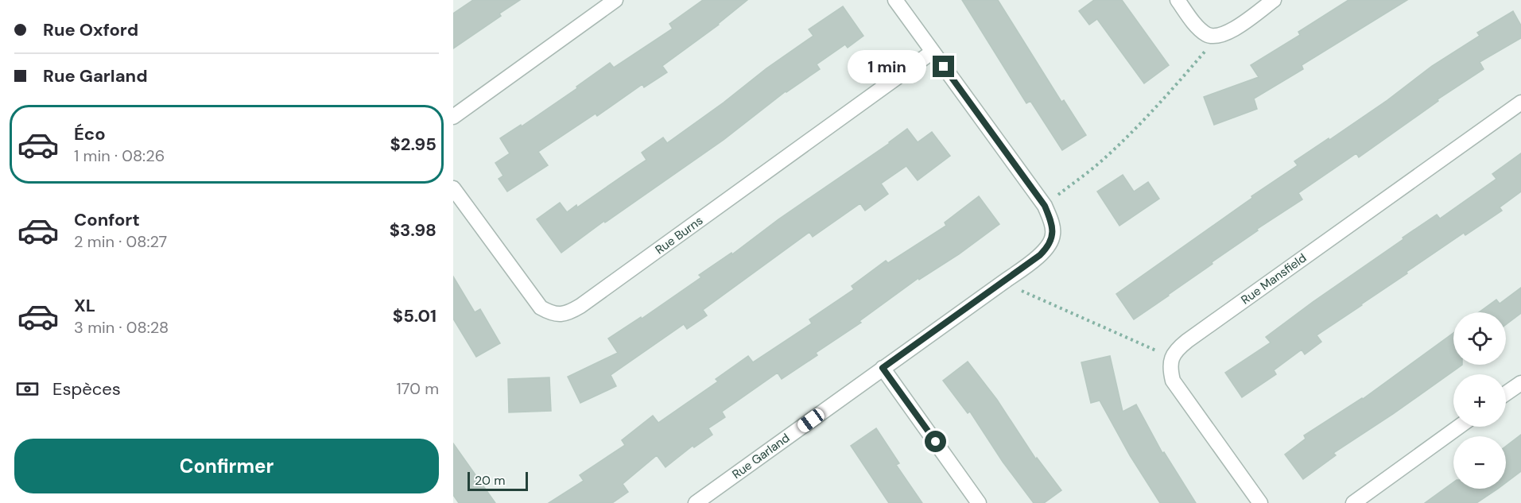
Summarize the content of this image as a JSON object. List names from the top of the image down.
{
  "streets": {
    "street": ["Rue Burns", "Rue Mansfield", "Rue Garland"]
  },
  "crossings": [
    ["Rue Burns", "Rue Garland"]
  ],
  "scale_bar": "20 m",
  "page": {
    "banner": ["Rue Oxford", "Rue Garland"],
    "bubble": "1 min",
    "list": [
      {
        "name": "Éco",
        "note": "1 min · 08:26",
        "value": "$2.95"
      },
      {
        "name": "Confort",
        "note": "2 min · 08:27",
        "value": "$3.98"
      },
      {
        "name": "XL",
        "note": "3 min · 08:28",
        "value": "$5.01"
      }
    ],
    "map_buttons": ["+", "−"],
    "pay": ["Espèces", "170 m"],
    "buttons": "Confirmer",
    "scale": "20 m"
  }
}
